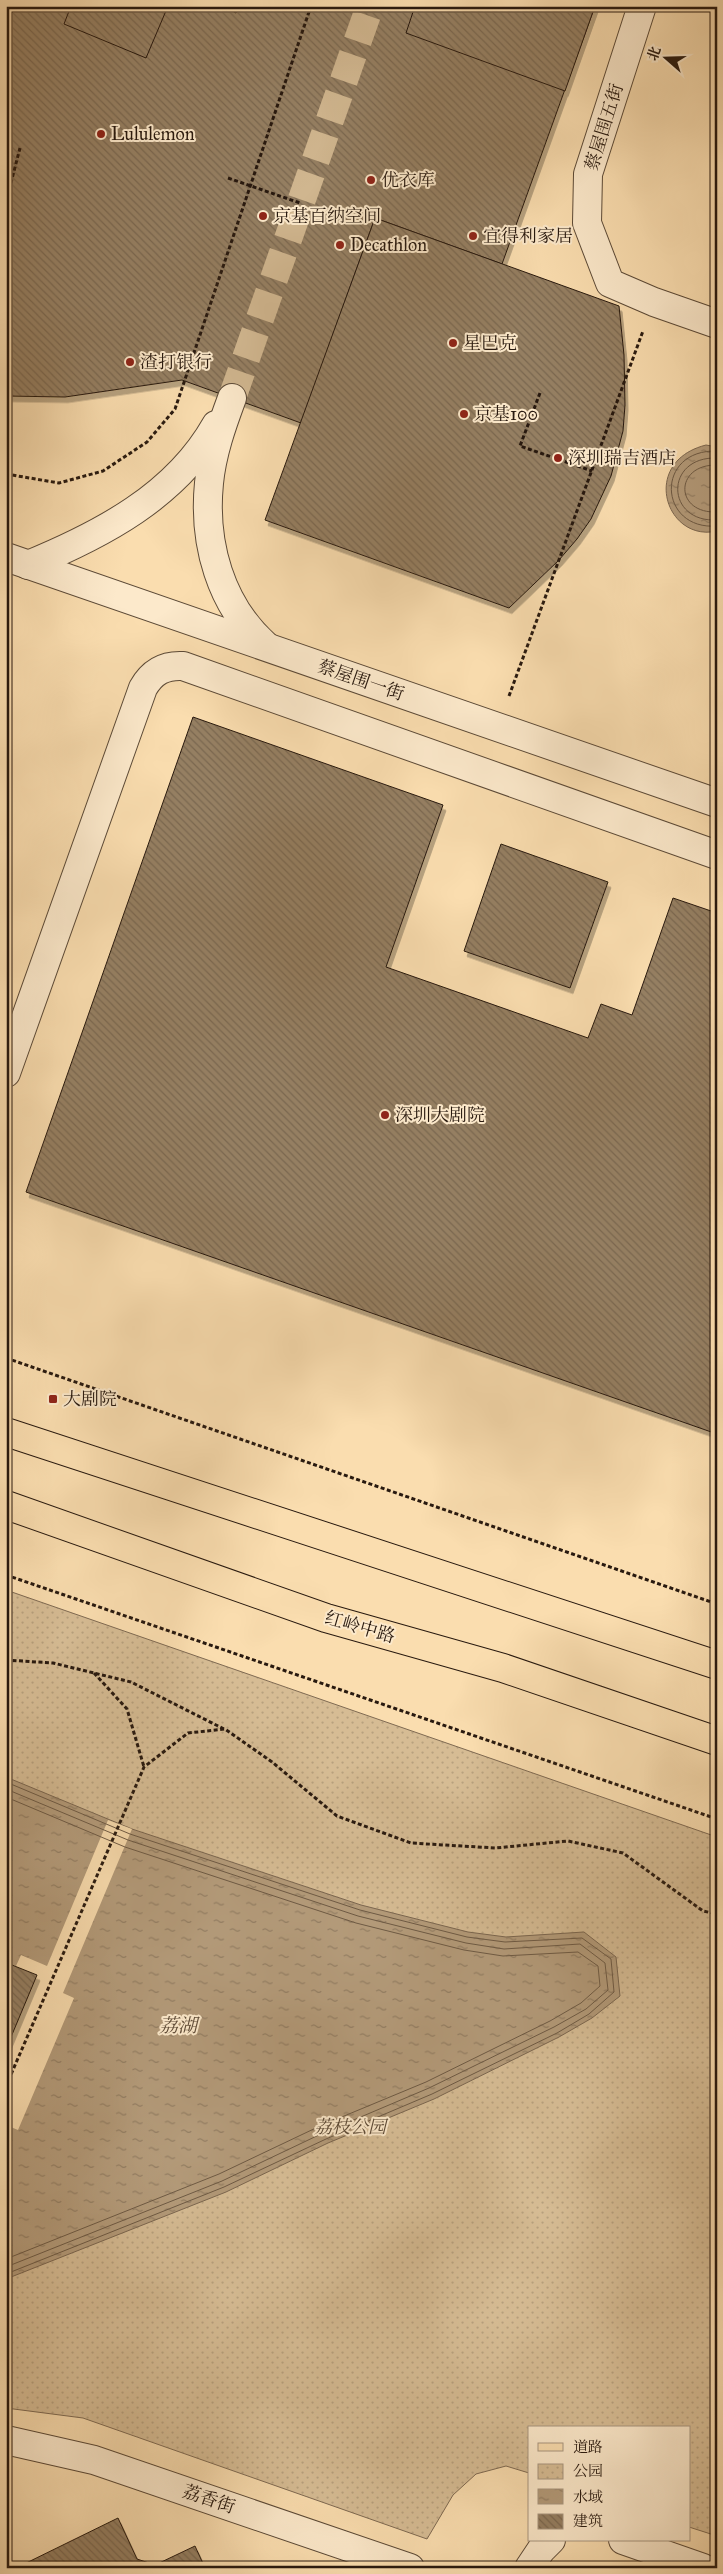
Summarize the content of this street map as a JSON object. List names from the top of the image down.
{
  "streets": {
    "main road": ["红岭中路"],
    "street": ["蔡屋围五街", "蔡屋围一街", "荔香街"]
  },
  "water": ["荔湖"],
  "parks": ["荔枝公园"],
  "places": {
    "other": [
      "Lululemon",
      "优衣库",
      "京基百纳空间",
      "宜得利家居",
      "Decathlon",
      "星巴克",
      "渣打银行",
      "京基100",
      "深圳瑞吉酒店",
      "深圳大剧院"
    ],
    "transit": ["大剧院"]
  },
  "legend": [
    "道路",
    "公园",
    "水域",
    "建筑"
  ],
  "north": "left"
}
